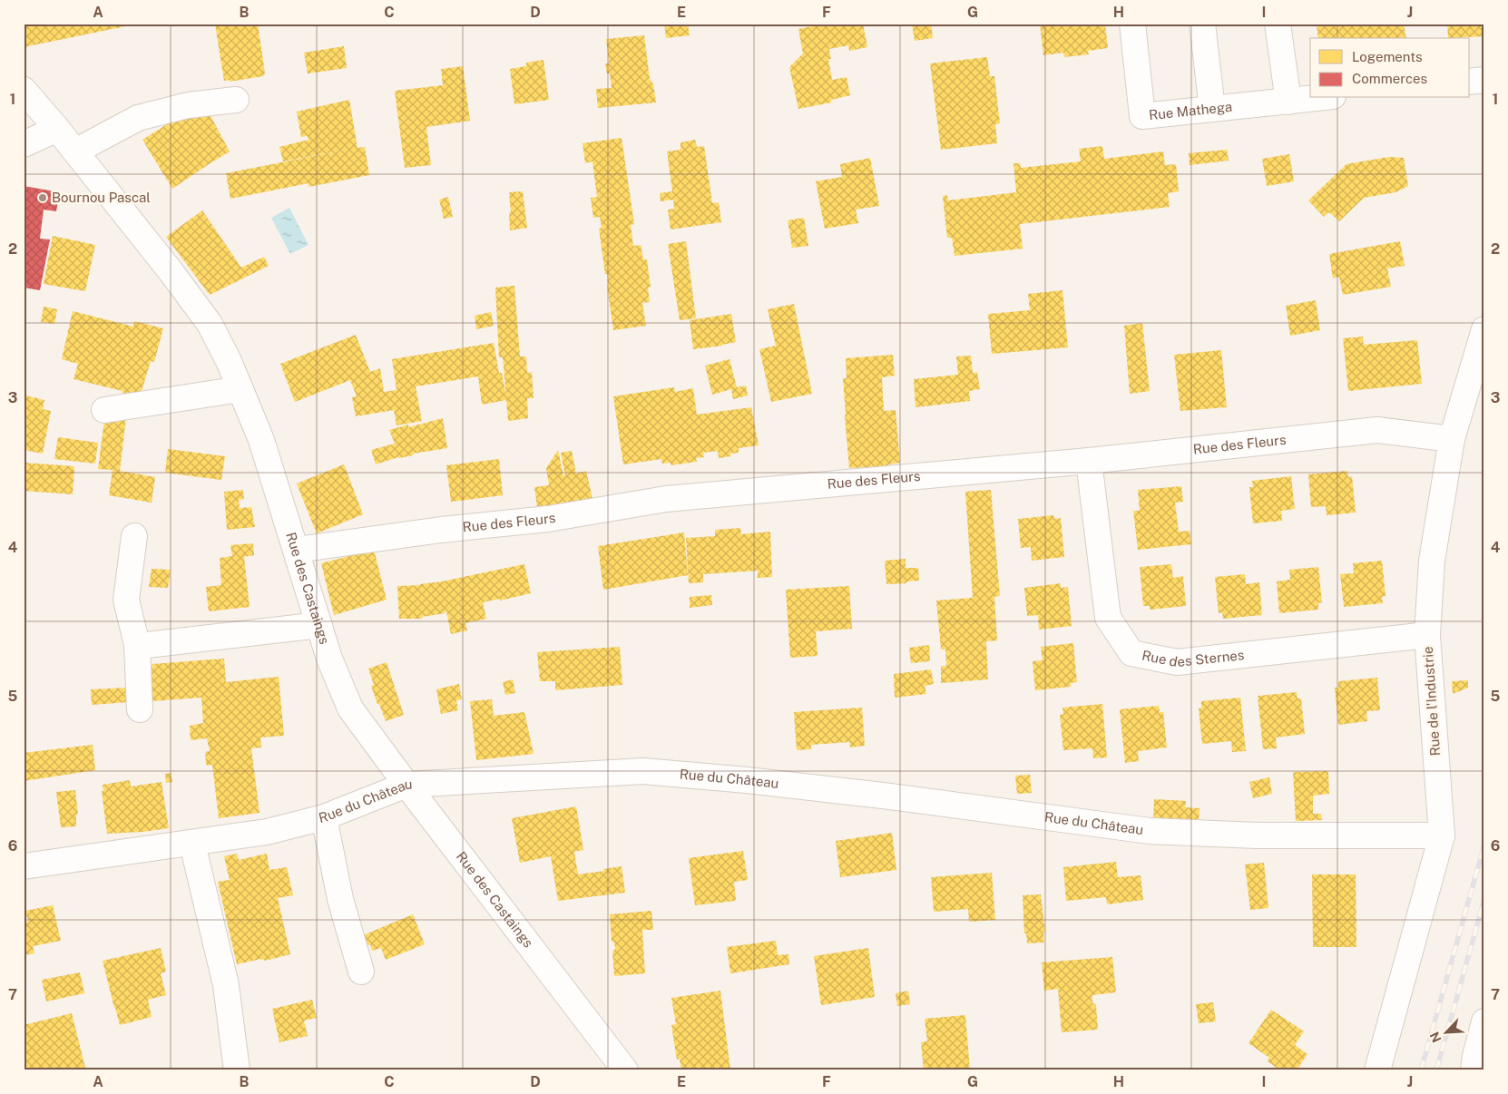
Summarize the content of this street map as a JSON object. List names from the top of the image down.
{
  "streets": {
    "street": [
      "Rue Mathega",
      "Rue des Fleurs",
      "Rue des Castaings",
      "Rue des Sternes",
      "Rue de l'Industrie",
      "Rue du Château"
    ]
  },
  "crossings": [
    ["Rue des Fleurs", "Rue des Castaings"],
    ["Rue des Fleurs", "Rue des Sternes"],
    ["Rue des Fleurs", "Rue de l'Industrie"],
    ["Rue des Castaings", "Rue du Château"],
    ["Rue des Sternes", "Rue de l'Industrie"],
    ["Rue de l'Industrie", "Rue du Château"]
  ],
  "places": ["Bournou Pascal"],
  "legend": ["Logements", "Commerces"],
  "north": "bottom left",
  "grid": {
    "columns": [
      "A",
      "B",
      "C",
      "D",
      "E",
      "F",
      "G",
      "H",
      "I",
      "J"
    ],
    "rows": [
      "1",
      "2",
      "3",
      "4",
      "5",
      "6",
      "7"
    ]
  }
}
